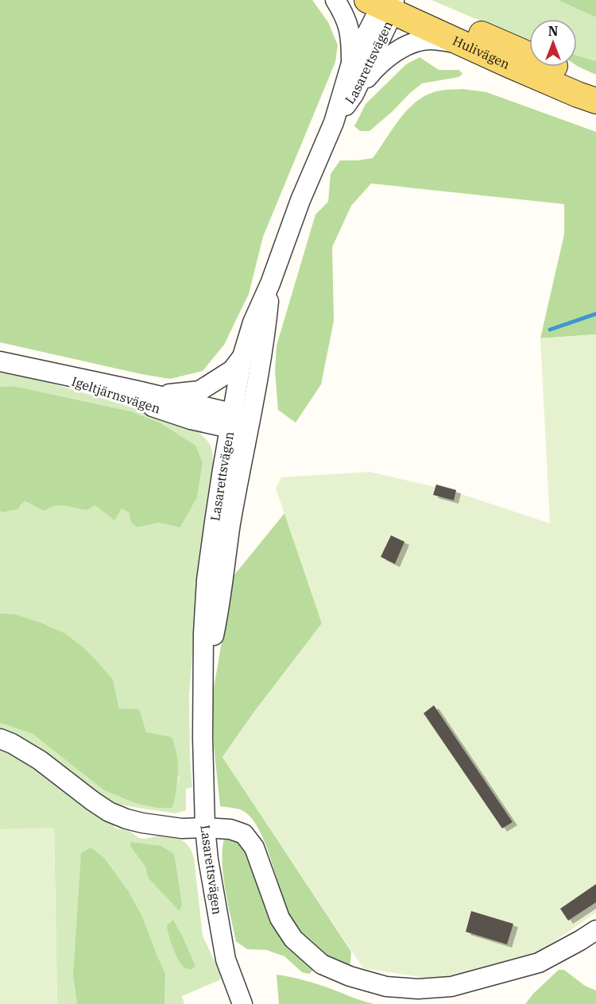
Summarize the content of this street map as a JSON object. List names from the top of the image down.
{
  "streets": {
    "main road": ["Hulivägen"],
    "street": ["Lasarettsvägen", "Igeltjärnsvägen"]
  },
  "crossings": [
    ["Hulivägen", "Lasarettsvägen"],
    ["Lasarettsvägen", "Igeltjärnsvägen"]
  ],
  "north": "top"
}
